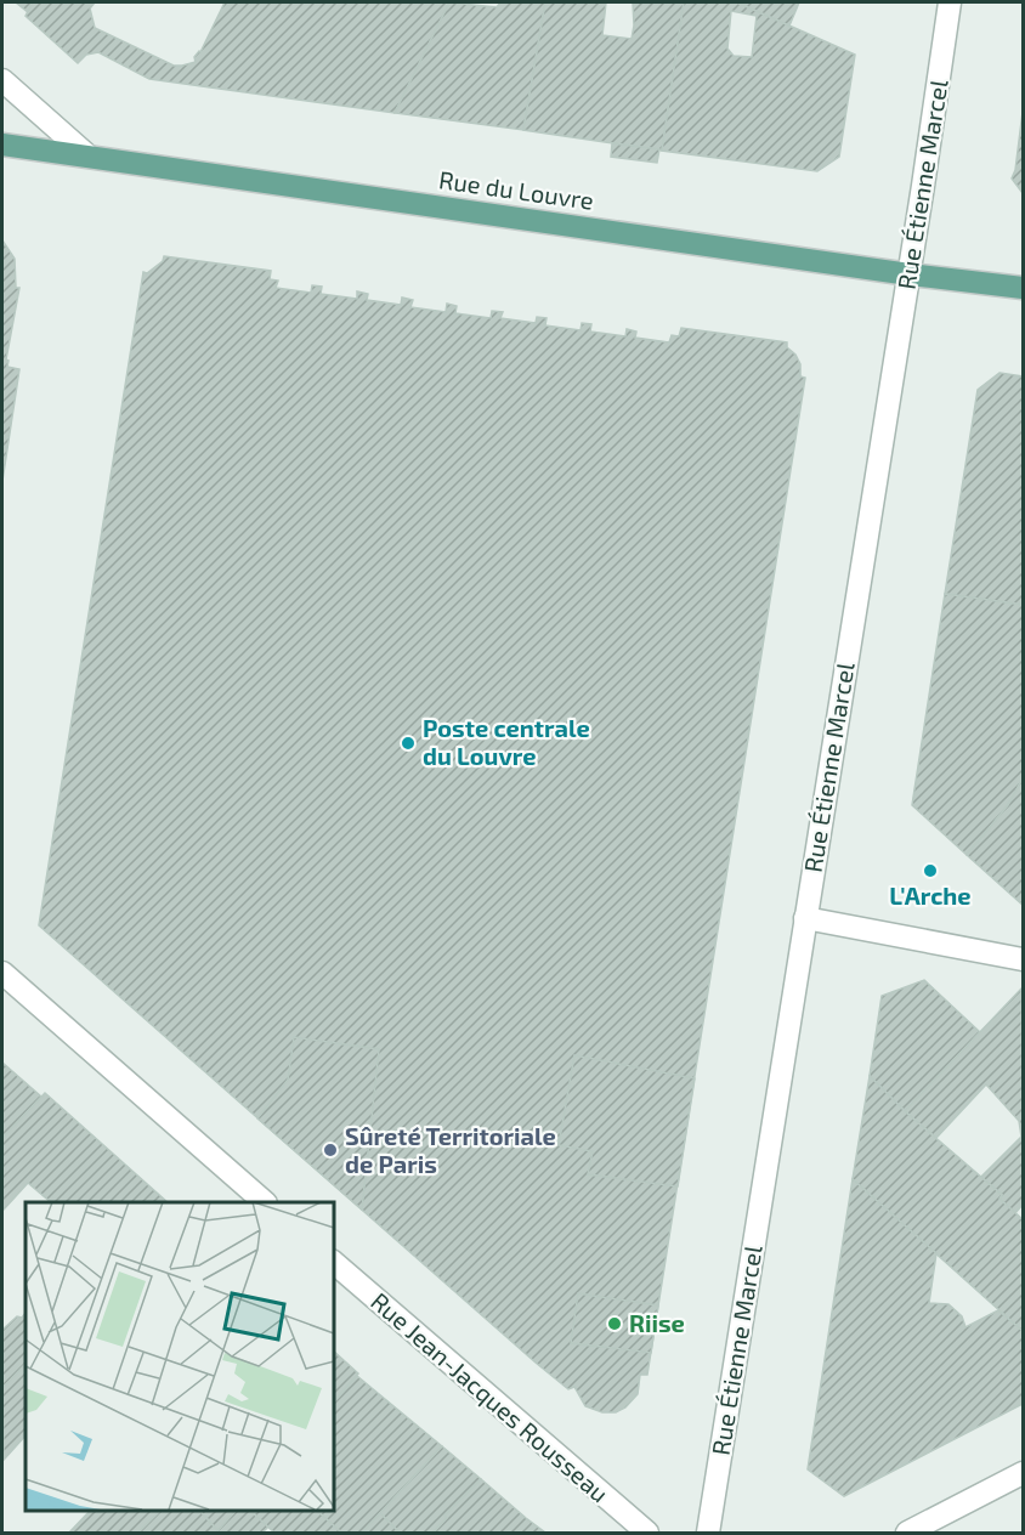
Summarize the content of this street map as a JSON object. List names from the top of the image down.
{
  "streets": {
    "main road": ["Rue du Louvre"],
    "street": ["Rue Étienne Marcel", "Rue Jean-Jacques Rousseau"]
  },
  "crossings": [
    ["Rue Étienne Marcel", "Rue du Louvre"]
  ],
  "places": [
    "Poste centrale du Louvre",
    "L'Arche",
    "Sûreté Territoriale de Paris",
    "Riise"
  ]
}
